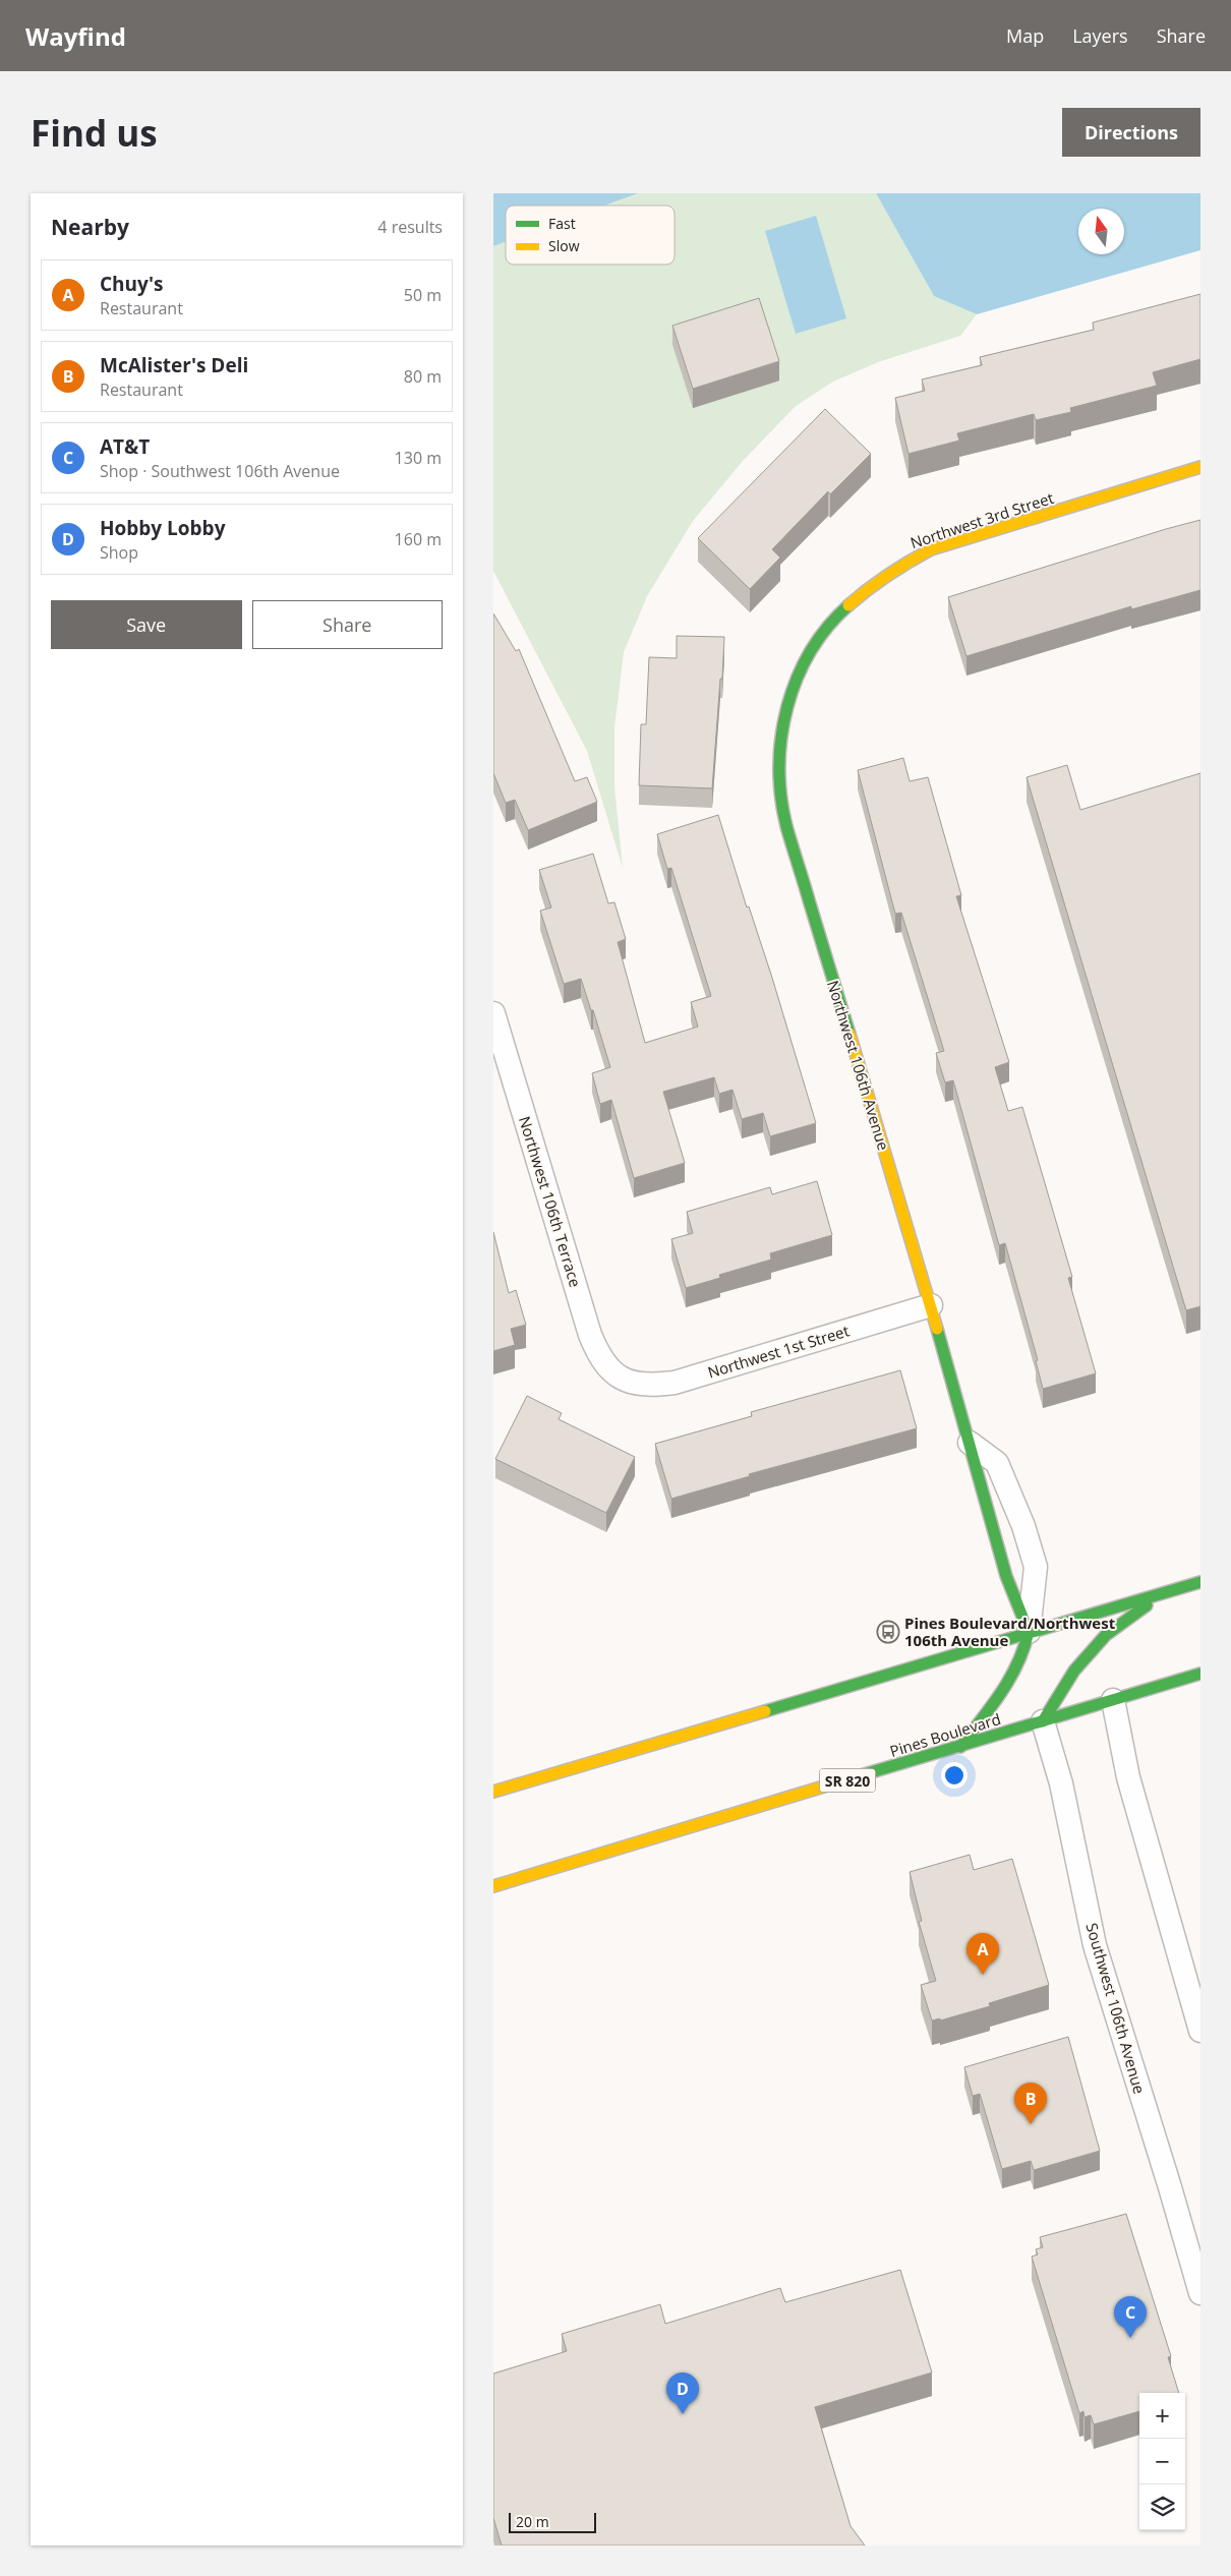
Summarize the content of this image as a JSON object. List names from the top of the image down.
{
  "streets": {
    "main road": [
      "Northwest 3rd Street",
      "Northwest 106th Avenue",
      "Pines Boulevard",
      "SR 820"
    ],
    "street": ["Northwest 106th Terrace", "Northwest 1st Street", "Southwest 106th Avenue"]
  },
  "crossings": [
    ["Northwest 3rd Street", "Northwest 106th Avenue"],
    ["Northwest 106th Avenue", "Northwest 1st Street"],
    ["Northwest 106th Terrace", "Northwest 1st Street"],
    ["Pines Boulevard", "Southwest 106th Avenue"]
  ],
  "places": {
    "bus stop": ["Pines Boulevard/Northwest 106th Avenue"]
  },
  "legend": ["Fast", "Slow"],
  "scale_bar": "20 m",
  "north": "top",
  "page": {
    "header": "Wayfind",
    "nav": ["Map", "Layers", "Share"],
    "buttons": [
      "Directions",
      ["Save", "Share"]
    ],
    "title": "Find us",
    "heading": ["Nearby", "4 results"],
    "list": [
      {
        "mark": "A",
        "name": "Chuy's",
        "note": "Restaurant",
        "value": "50 m"
      },
      {
        "mark": "B",
        "name": "McAlister's Deli",
        "note": "Restaurant",
        "value": "80 m"
      },
      {
        "mark": "C",
        "name": "AT&T",
        "note": "Shop · Southwest 106th Avenue",
        "value": "130 m"
      },
      {
        "mark": "D",
        "name": "Hobby Lobby",
        "note": "Shop",
        "value": "160 m"
      }
    ],
    "pins": [
      "A",
      "B",
      "C",
      "D"
    ],
    "map_buttons": ["+", "−"],
    "scale": "20 m"
  }
}
